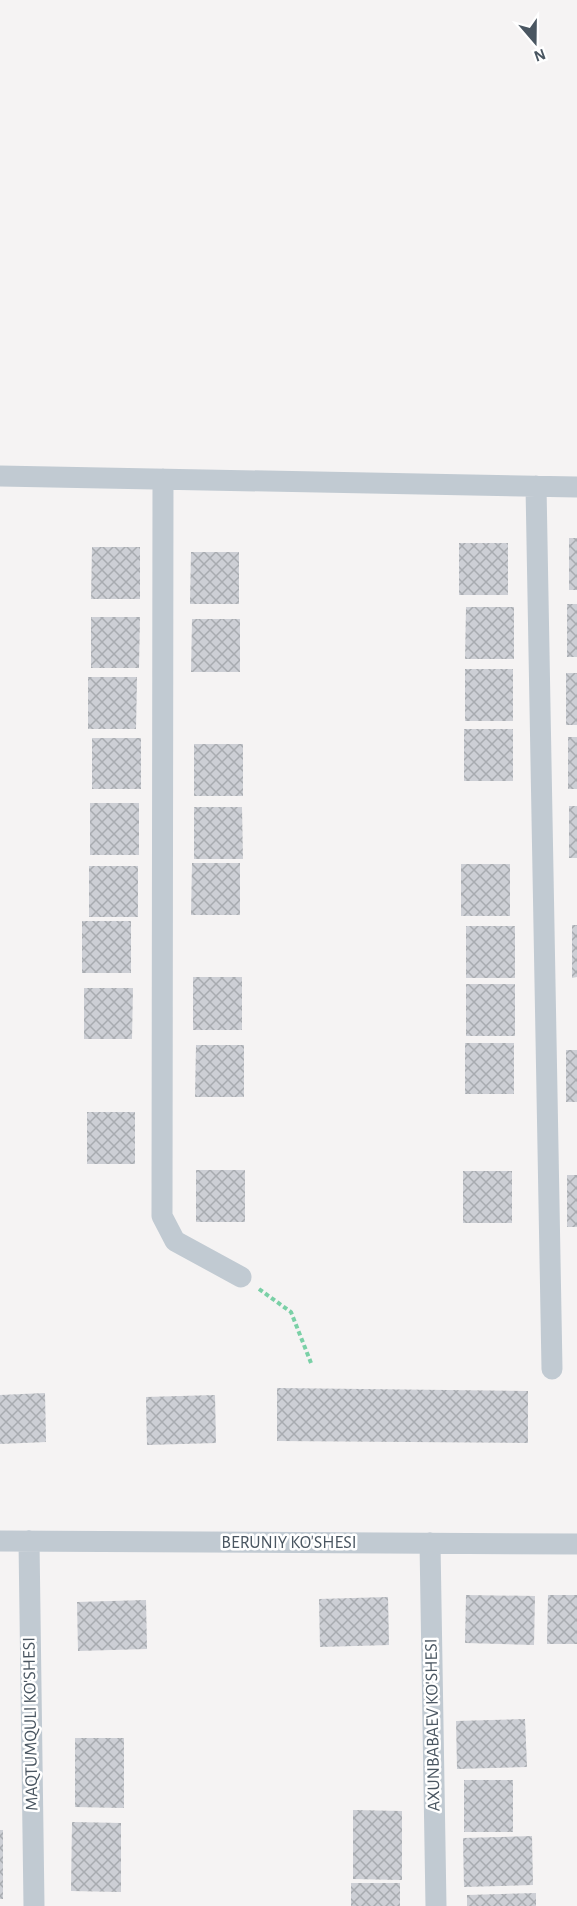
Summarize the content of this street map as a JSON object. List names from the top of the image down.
{
  "streets": {
    "street": ["BERUNIY KO'SHESI", "MAQTUMQULI KO'SHESI", "AXUNBABAEV KO'SHESI"]
  },
  "crossings": [
    ["BERUNIY KO'SHESI", "MAQTUMQULI KO'SHESI"],
    ["BERUNIY KO'SHESI", "AXUNBABAEV KO'SHESI"]
  ],
  "north": "bottom"
}
